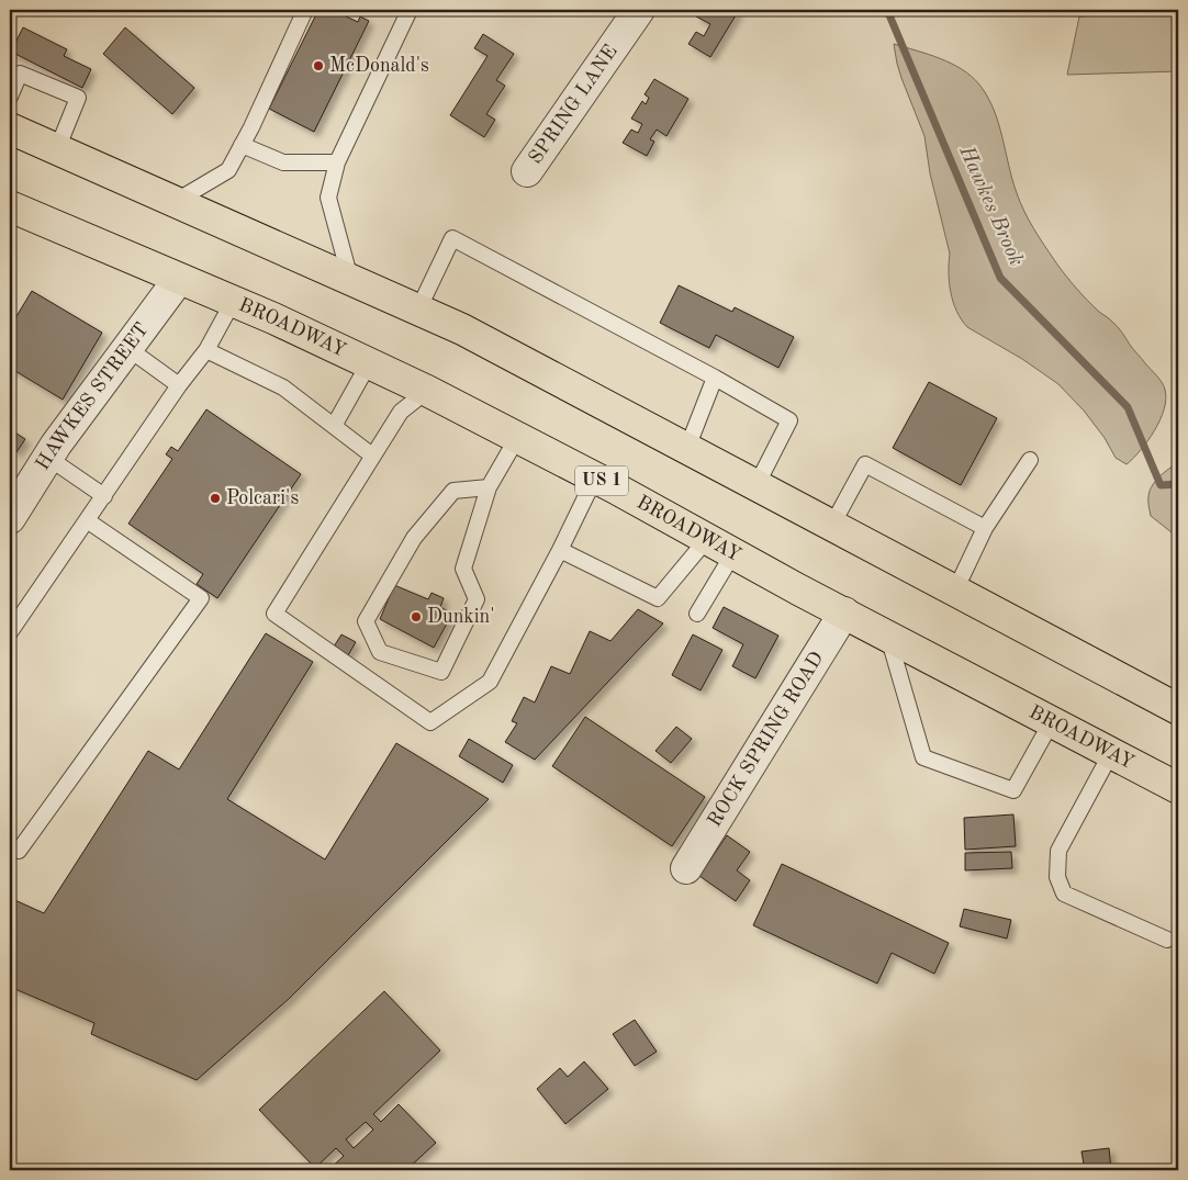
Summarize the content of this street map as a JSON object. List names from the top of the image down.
{
  "streets": {
    "highway": ["BROADWAY", "US 1"],
    "street": ["SPRING LANE", "HAWKES STREET", "ROCK SPRING ROAD"]
  },
  "crossings": [
    ["BROADWAY", "HAWKES STREET"],
    ["BROADWAY", "ROCK SPRING ROAD"]
  ],
  "water": ["Hawkes Brook"],
  "places": ["McDonald's", "Polcari's", "Dunkin'"]
}
